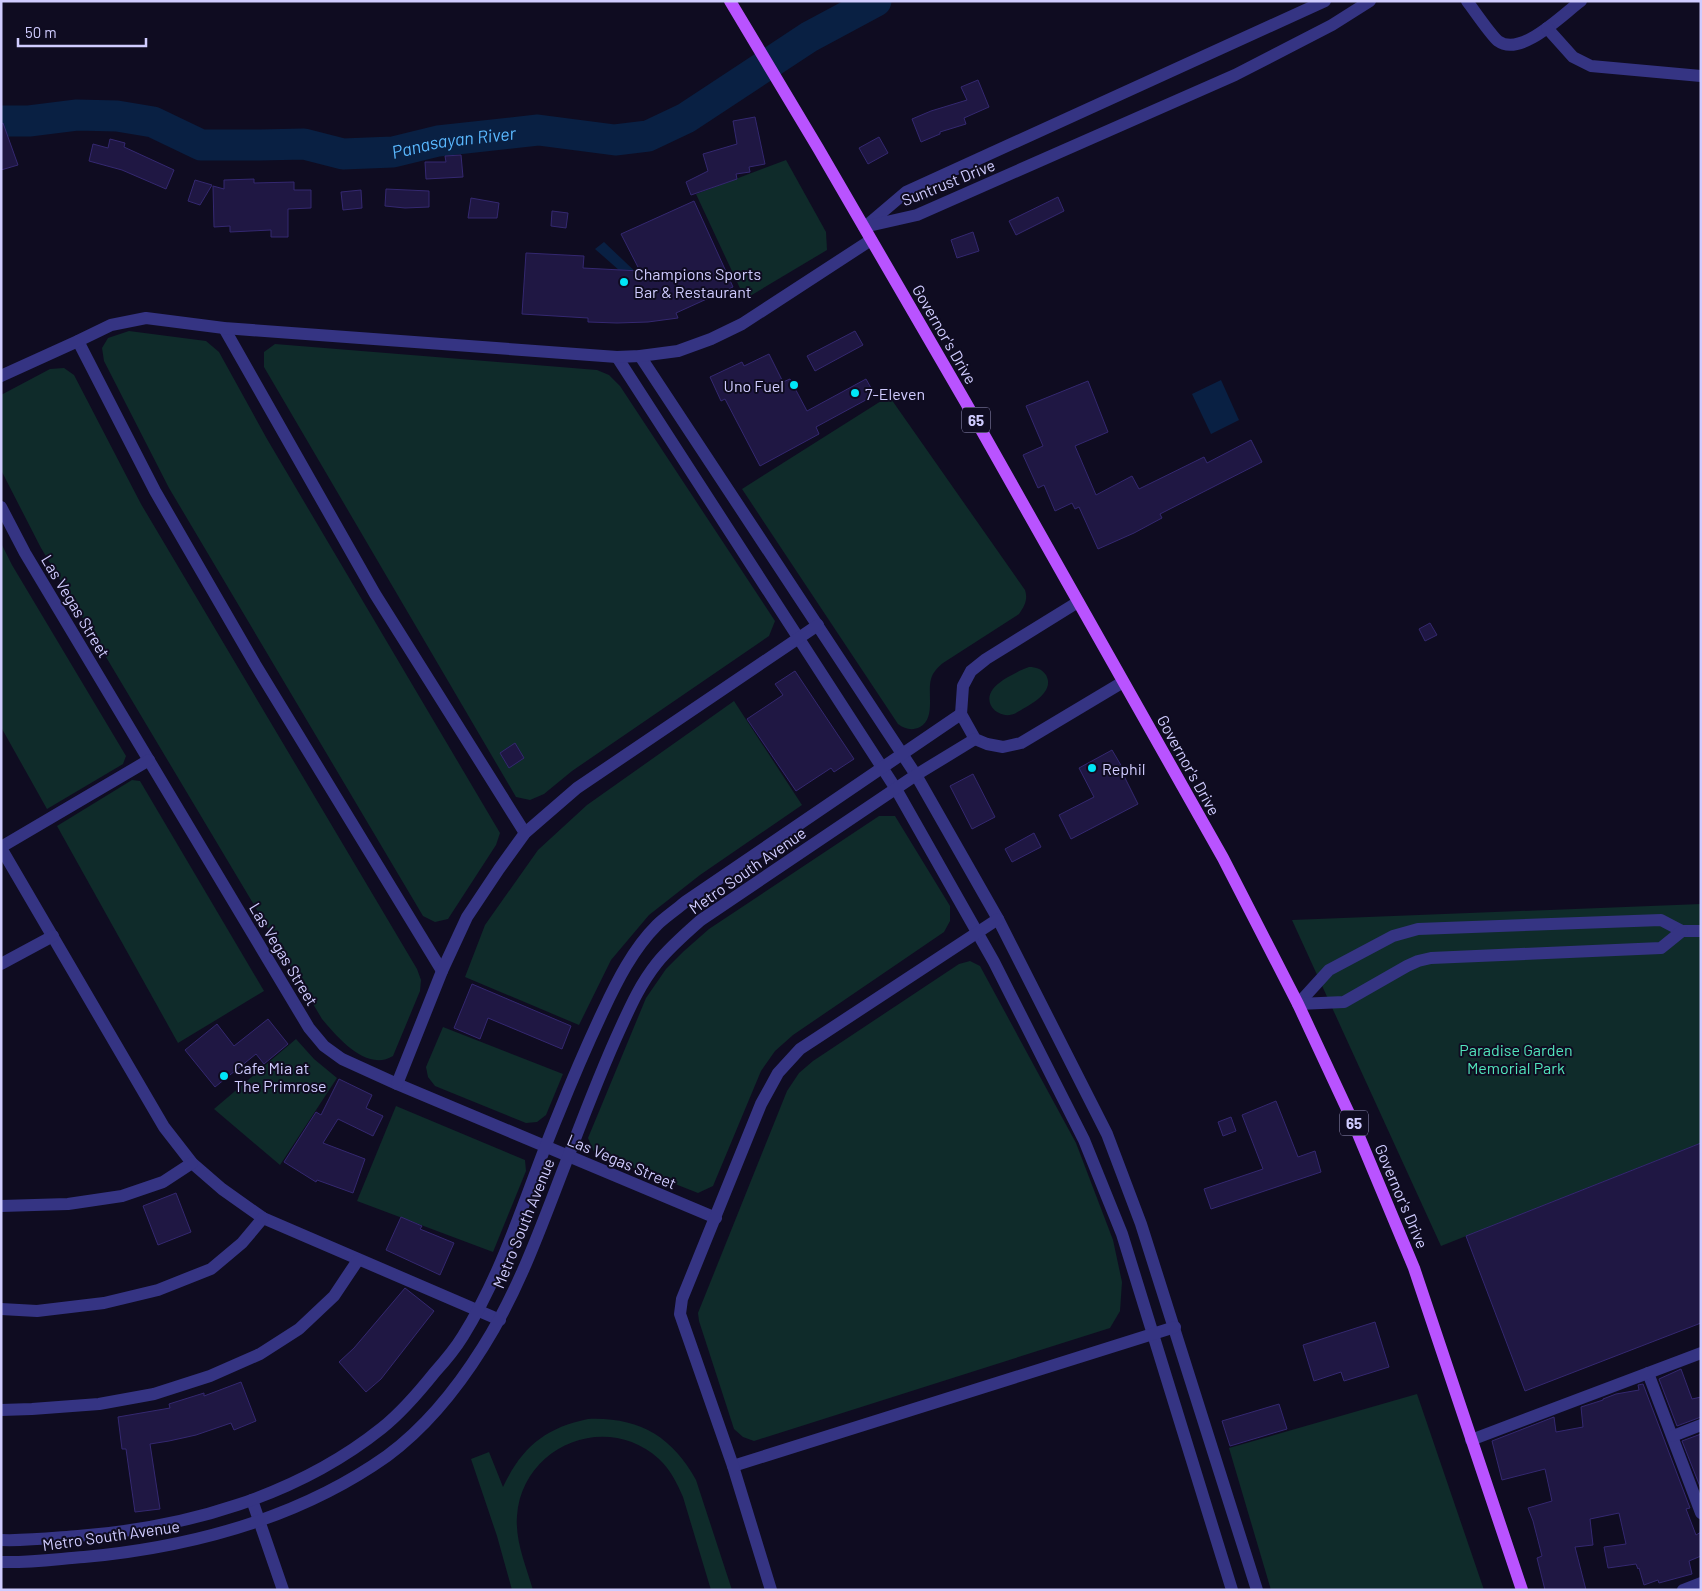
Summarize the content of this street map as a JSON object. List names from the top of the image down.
{
  "streets": {
    "main road": ["Governor's Drive", "65"],
    "street": ["Suntrust Drive", "Las Vegas Street", "Metro South Avenue"]
  },
  "crossings": [
    ["Suntrust Drive", "Governor's Drive"],
    ["Las Vegas Street", "Metro South Avenue"]
  ],
  "water": ["Panasayan River"],
  "parks": ["Paradise Garden Memorial Park"],
  "places": [
    "Champions Sports Bar & Restaurant",
    "Uno Fuel",
    "7-Eleven",
    "Rephil",
    "Cafe Mia at The Primrose"
  ],
  "scale_bar": "50 m"
}
